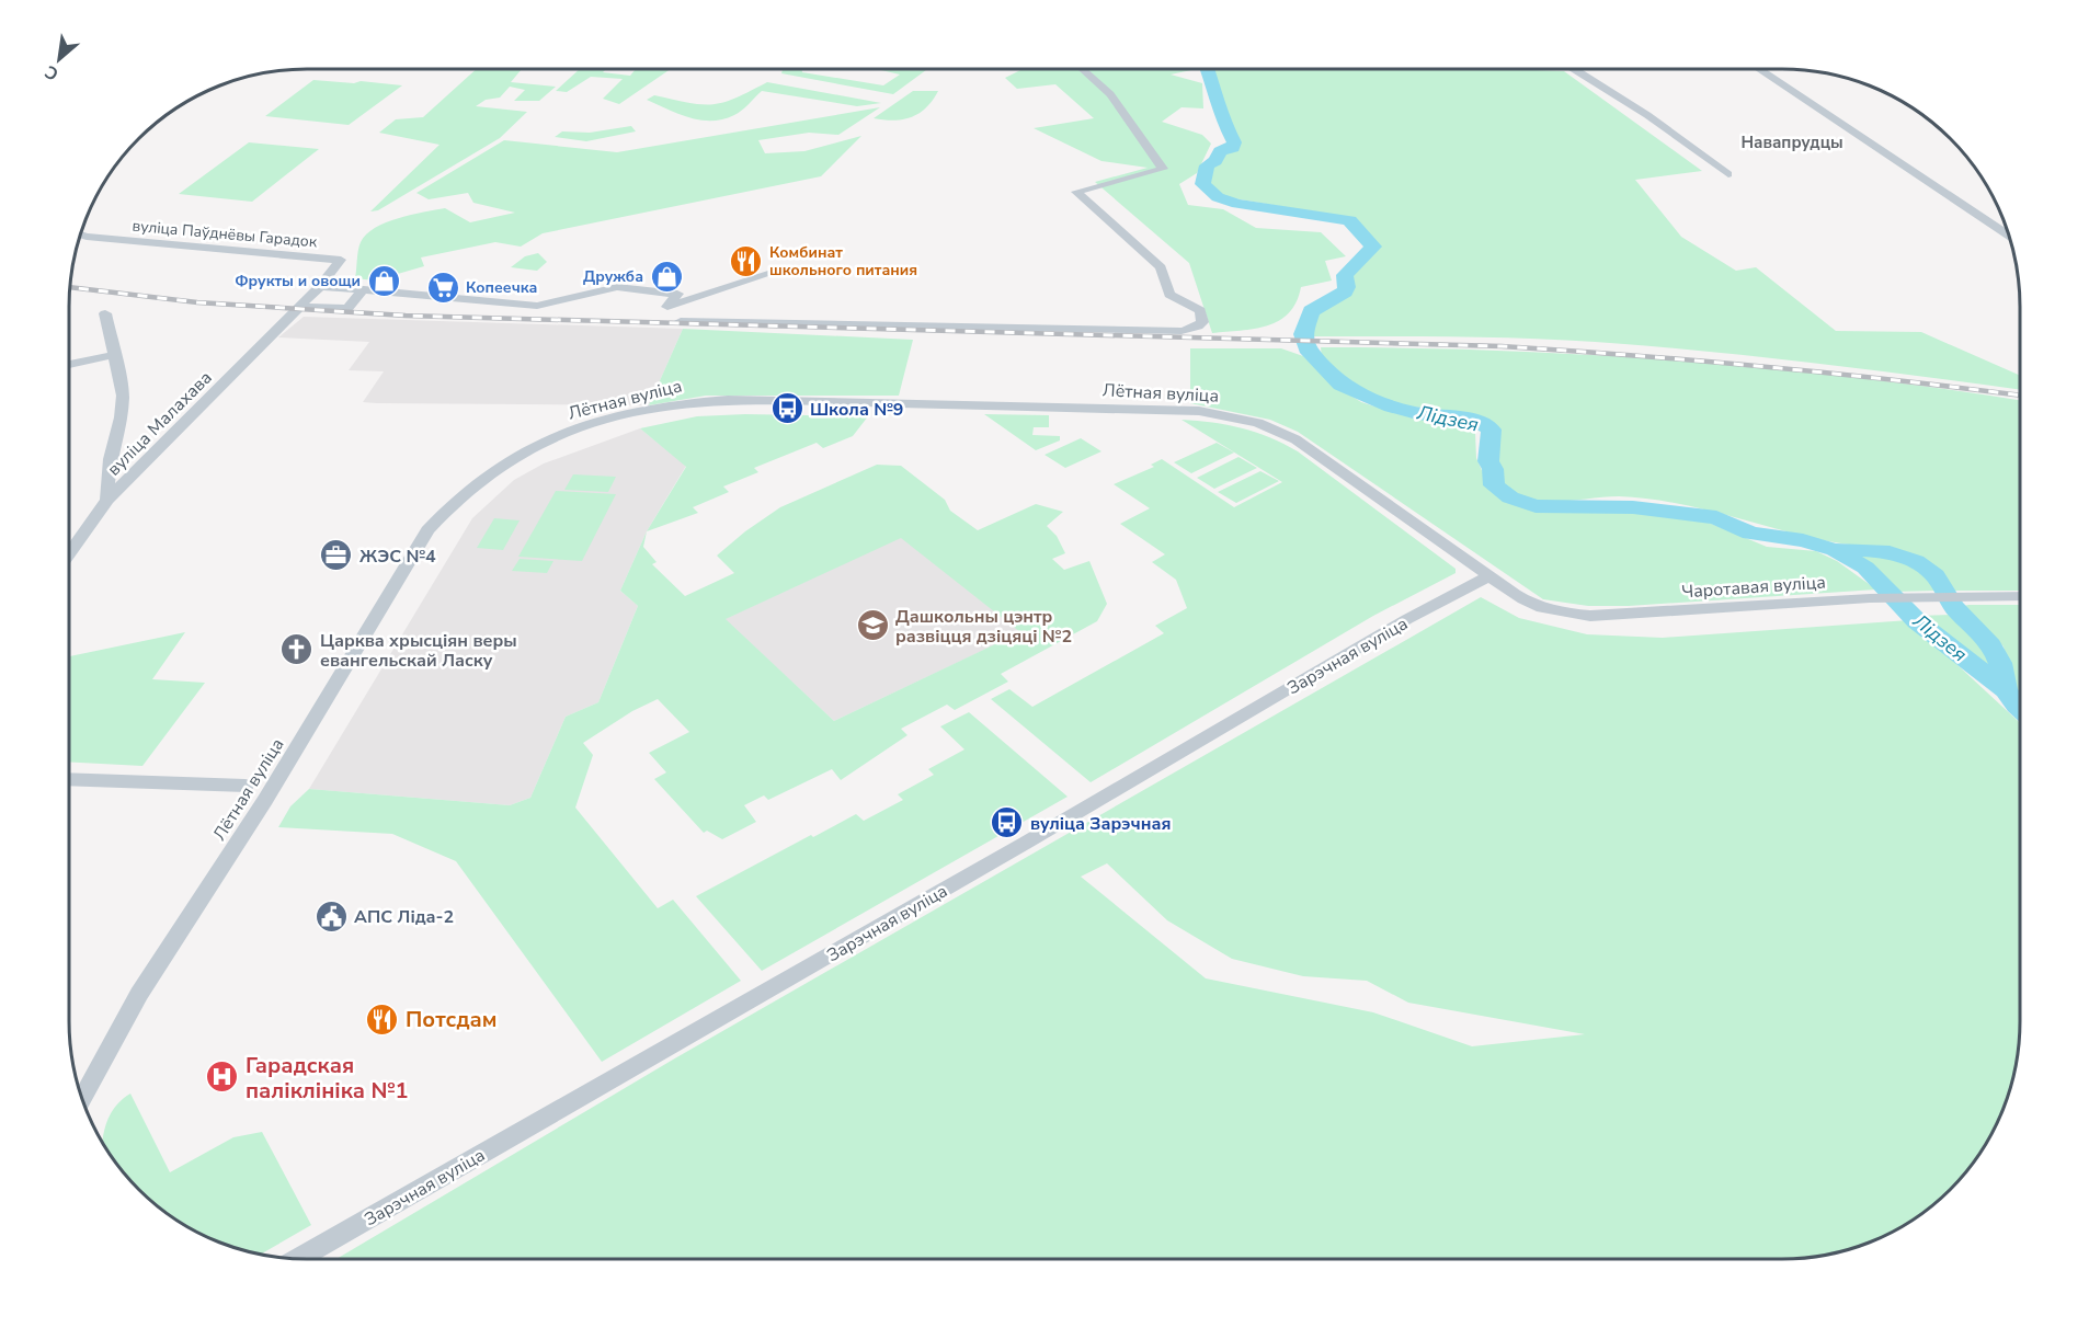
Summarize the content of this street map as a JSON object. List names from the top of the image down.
{
  "streets": {
    "street": [
      "вуліца Паўднёвы Гарадок",
      "Лётная вуліца",
      "вуліца Малахава",
      "Чаротавая вуліца",
      "Зарэчная вуліца"
    ]
  },
  "crossings": [
    ["вуліца Паўднёвы Гарадок", "вуліца Малахава"],
    ["Лётная вуліца", "Чаротавая вуліца"],
    ["Лётная вуліца", "Зарэчная вуліца"],
    ["Чаротавая вуліца", "Зарэчная вуліца"]
  ],
  "districts": ["Навапрудцы"],
  "water": ["Лідзея"],
  "places": {
    "restaurant": ["Комбинат школьного питания", "Потсдам"],
    "shop": ["Дружба", "Фрукты и овощи"],
    "supermarket": ["Копеечка"],
    "bus stop": ["Школа №9", "вуліца Зарэчная"],
    "office": ["ЖЭС №4"],
    "school or university": ["Дашкольны цэнтр развіцця дзіцяці №2"],
    "church": ["Царква хрысціян веры евангельскай Ласку"],
    "public building": ["АПС Ліда-2"],
    "hospital": ["Гарадская паліклініка №1"]
  },
  "north": "bottom left"
}
